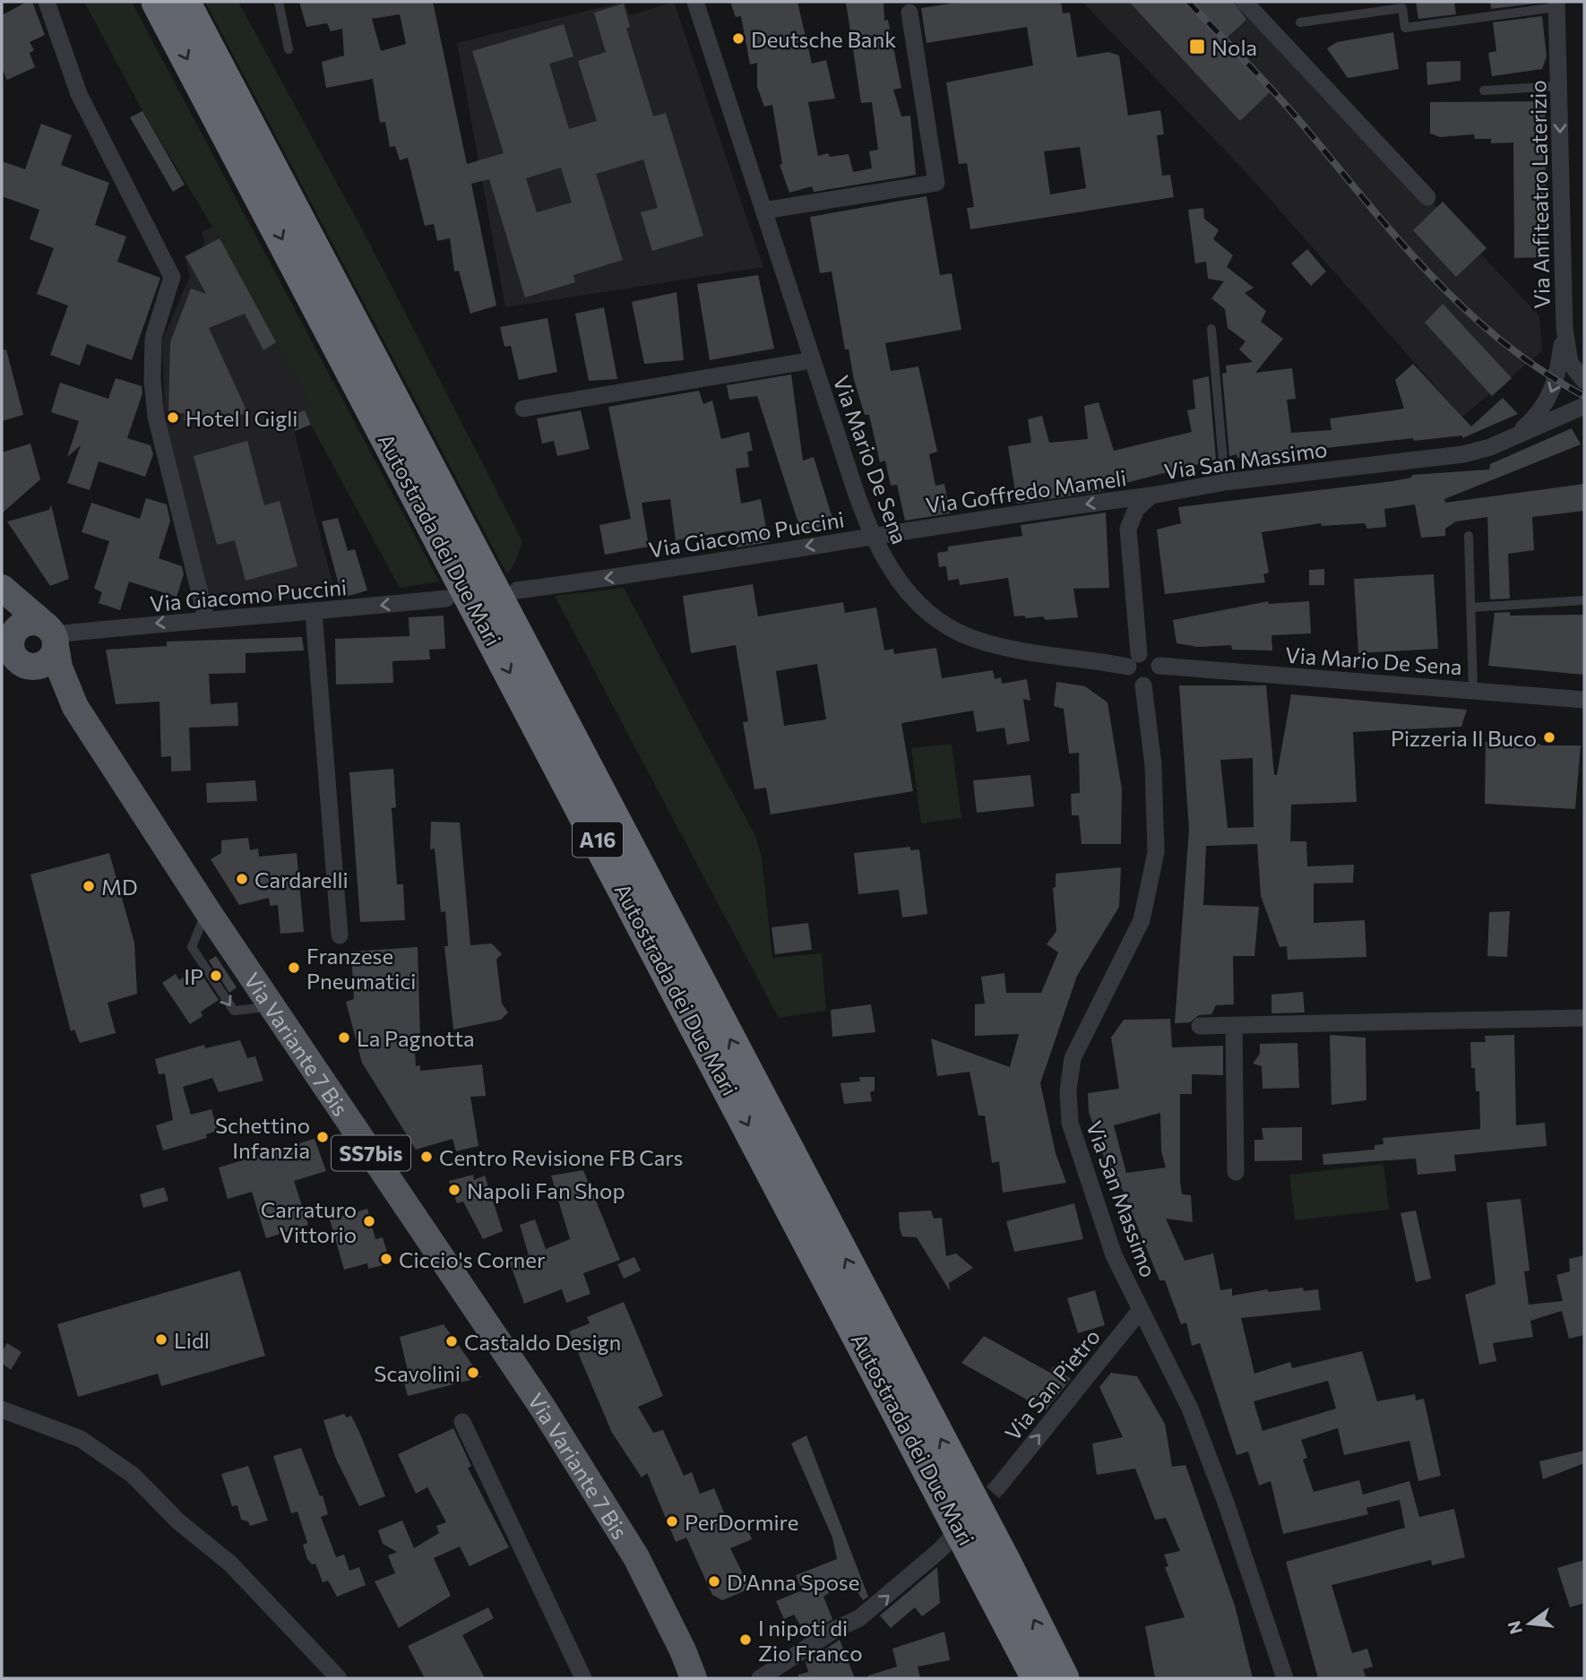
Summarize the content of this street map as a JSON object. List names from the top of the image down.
{
  "streets": {
    "highway": ["Autostrada dei Due Mari", "A16"],
    "main road": ["Via Variante 7 Bis", "SS7bis"],
    "street": [
      "Via Anfiteatro Laterizio",
      "Via Mario De Sena",
      "Via San Massimo",
      "Via Goffredo Mameli",
      "Via Giacomo Puccini",
      "Via San Pietro"
    ]
  },
  "crossings": [
    ["Via Mario De Sena", "Via San Massimo"],
    ["Via Mario De Sena", "Via Goffredo Mameli"],
    ["Via Mario De Sena", "Via Giacomo Puccini"],
    ["Via San Massimo", "Via Goffredo Mameli"],
    ["Via San Massimo", "Via San Pietro"],
    ["Via Goffredo Mameli", "Via Giacomo Puccini"],
    ["Via Giacomo Puccini", "Via Variante 7 Bis"],
    ["Via Giacomo Puccini", "SS7bis"],
    ["Via Variante 7 Bis", "SS7bis"]
  ],
  "one_way": [
    "Via Anfiteatro Laterizio",
    "Via Goffredo Mameli",
    "Via Giacomo Puccini",
    "Via San Pietro"
  ],
  "places": {
    "other": [
      "Deutsche Bank",
      "Hotel I Gigli",
      "Pizzeria Il Buco",
      "Cardarelli",
      "MD",
      "Franzese Pneumatici",
      "IP",
      "La Pagnotta",
      "Schettino Infanzia",
      "Centro Revisione FB Cars",
      "Napoli Fan Shop",
      "Carraturo Vittorio",
      "Ciccio's Corner",
      "Lidl",
      "Castaldo Design",
      "Scavolini",
      "PerDormire",
      "D'Anna Spose",
      "I nipoti di Zio Franco"
    ],
    "transit": ["Nola"]
  },
  "north": "left"
}
